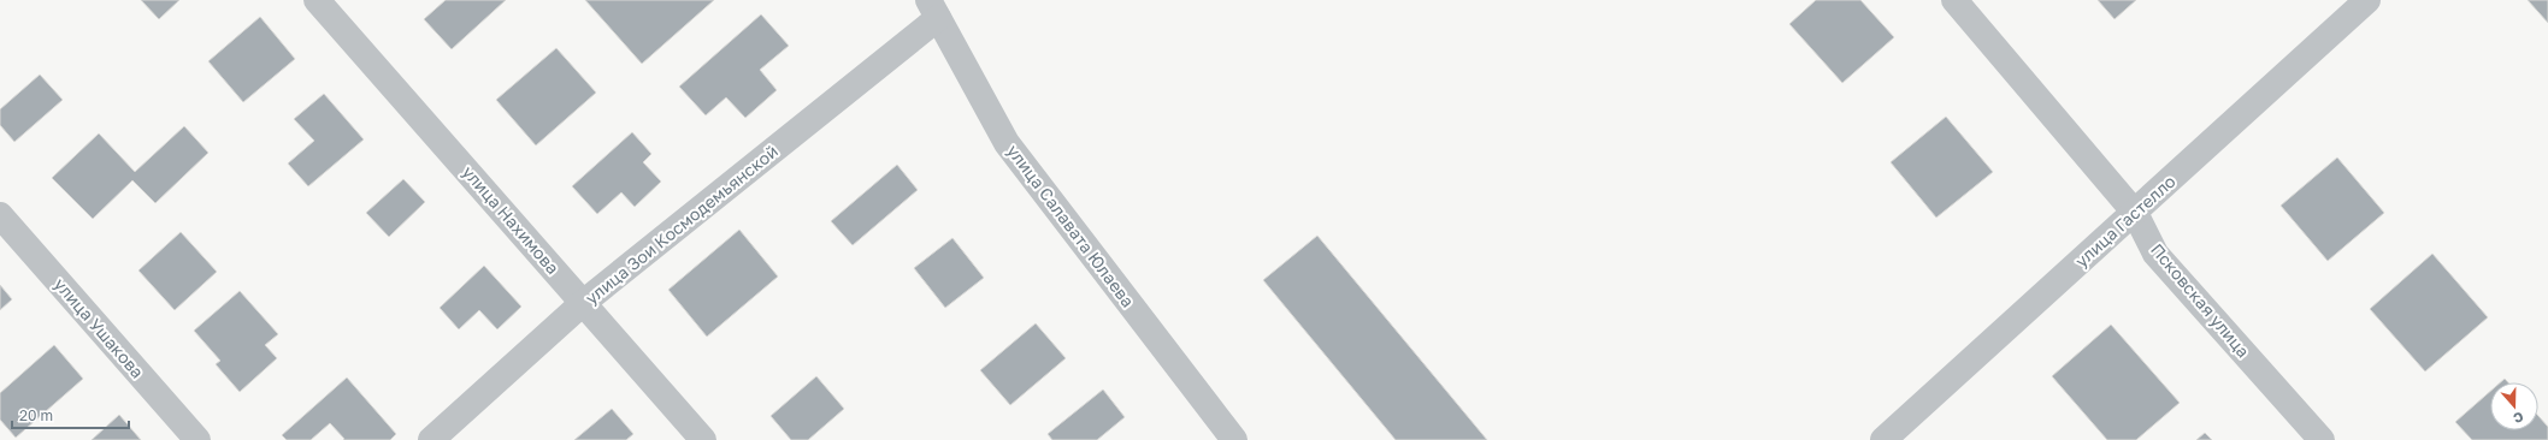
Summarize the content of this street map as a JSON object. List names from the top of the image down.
{
  "streets": {
    "street": [
      "улица Нахимова",
      "улица Гастелло",
      "улица Зои Космодемьянской",
      "улица Салавата Юлаева",
      "Псковская улица",
      "улица Ушакова"
    ]
  },
  "crossings": [
    ["улица Нахимова", "улица Зои Космодемьянской"],
    ["улица Гастелло", "Псковская улица"],
    ["улица Зои Космодемьянской", "улица Салавата Юлаева"]
  ],
  "scale_bar": "20 m",
  "north": "bottom"
}
